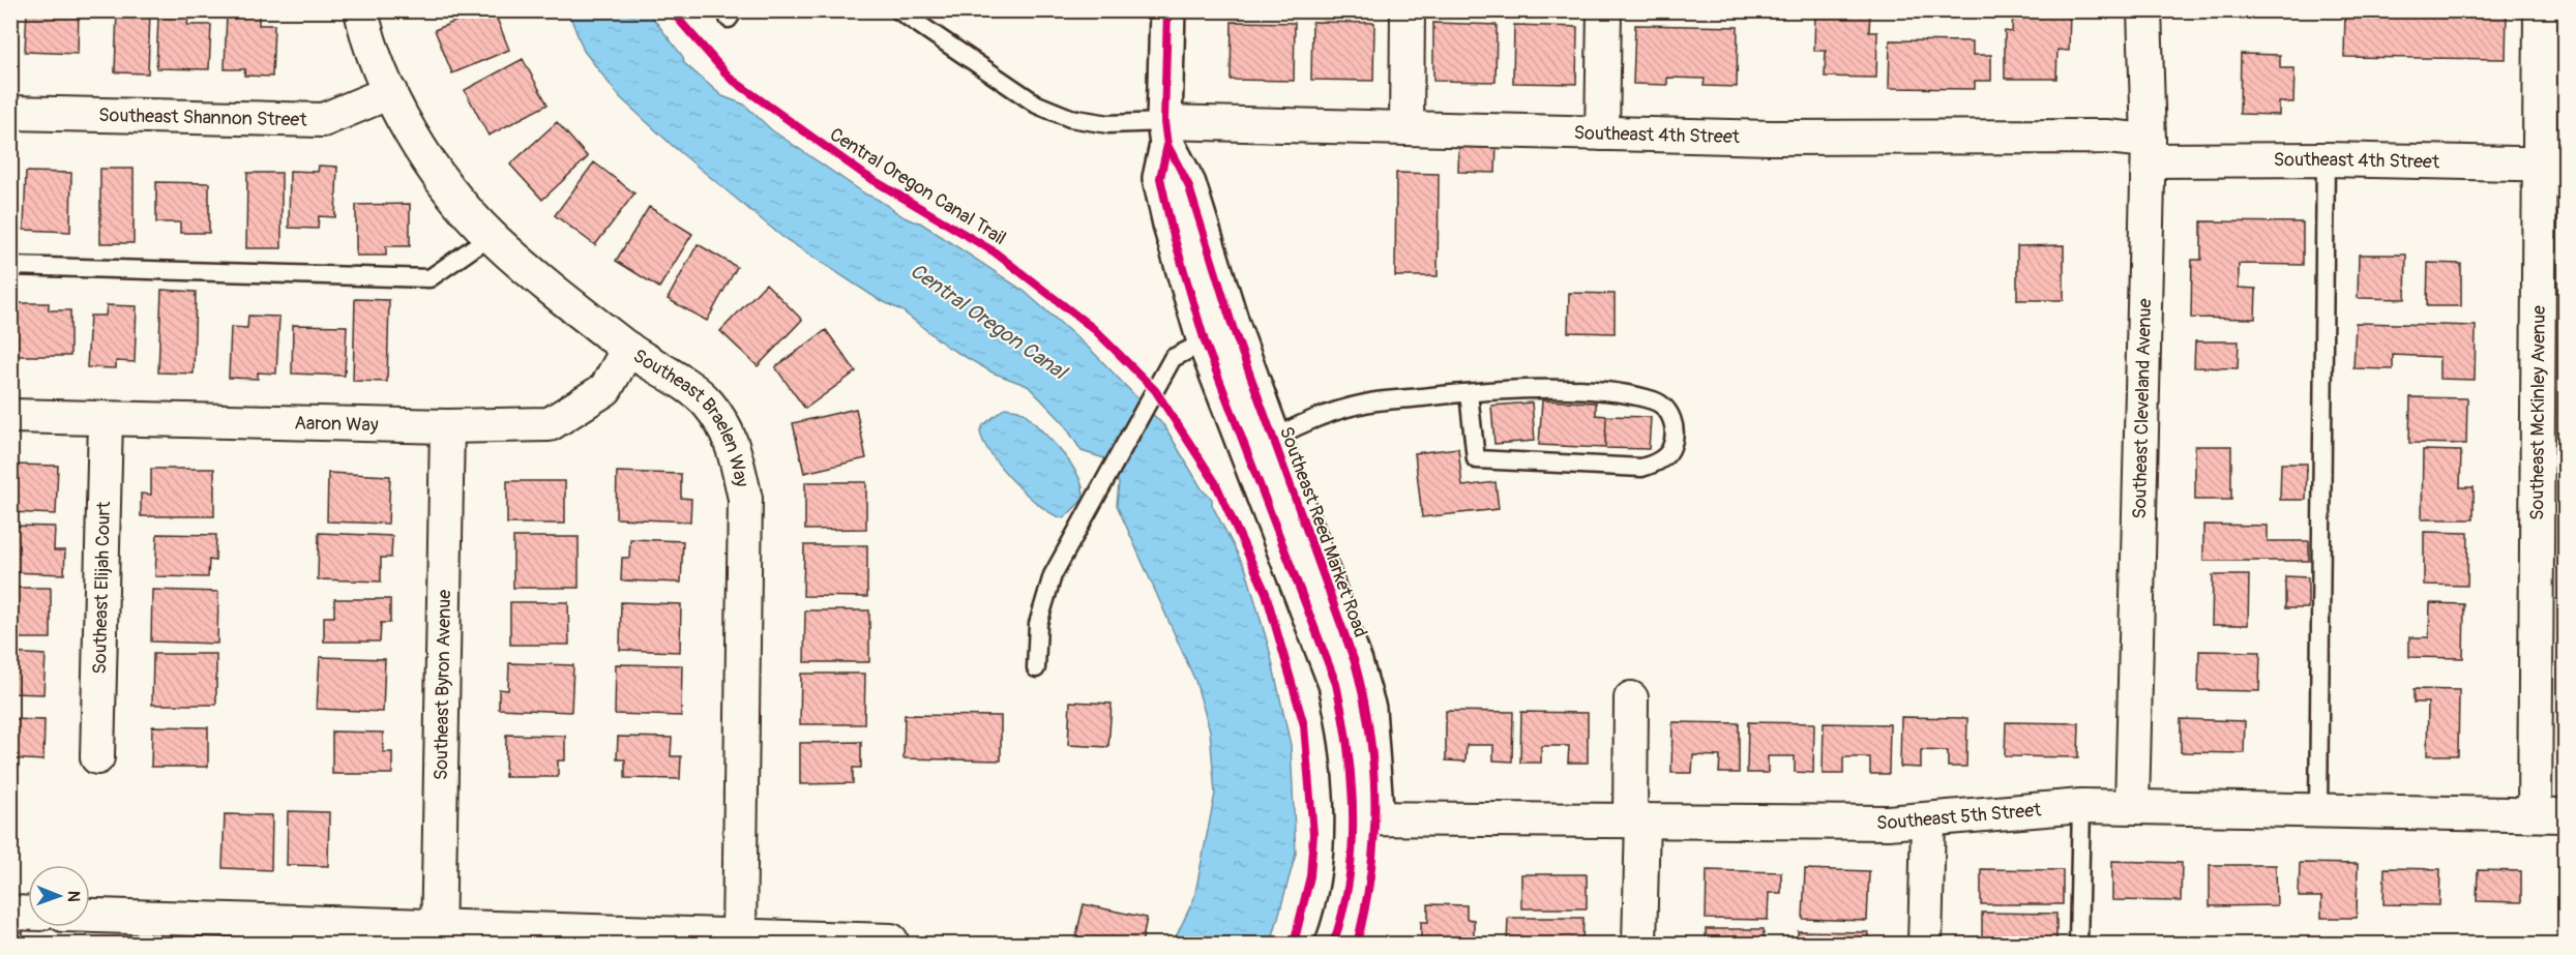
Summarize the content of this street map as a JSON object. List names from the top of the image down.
{
  "streets": {
    "main road": ["Southeast Reed Market Road"],
    "street": [
      "Southeast Shannon Street",
      "Southeast 4th Street",
      "Southeast Cleveland Avenue",
      "Southeast McKinley Avenue",
      "Southeast Braelen Way",
      "Aaron Way",
      "Southeast Elijah Court",
      "Southeast Byron Avenue",
      "Southeast 5th Street"
    ],
    "cycle path": ["Central Oregon Canal Trail"]
  },
  "crossings": [
    ["Southeast Shannon Street", "Southeast Braelen Way"],
    ["Southeast 4th Street", "Southeast Cleveland Avenue"],
    ["Southeast 4th Street", "Southeast McKinley Avenue"],
    ["Southeast 4th Street", "Southeast Reed Market Road"],
    ["Southeast Cleveland Avenue", "Southeast 5th Street"],
    ["Southeast McKinley Avenue", "Southeast 5th Street"],
    ["Southeast Braelen Way", "Aaron Way"],
    ["Aaron Way", "Southeast Elijah Court"],
    ["Aaron Way", "Southeast Byron Avenue"],
    ["Southeast Reed Market Road", "Southeast 5th Street"]
  ],
  "water": ["Central Oregon Canal"],
  "north": "right"
}
